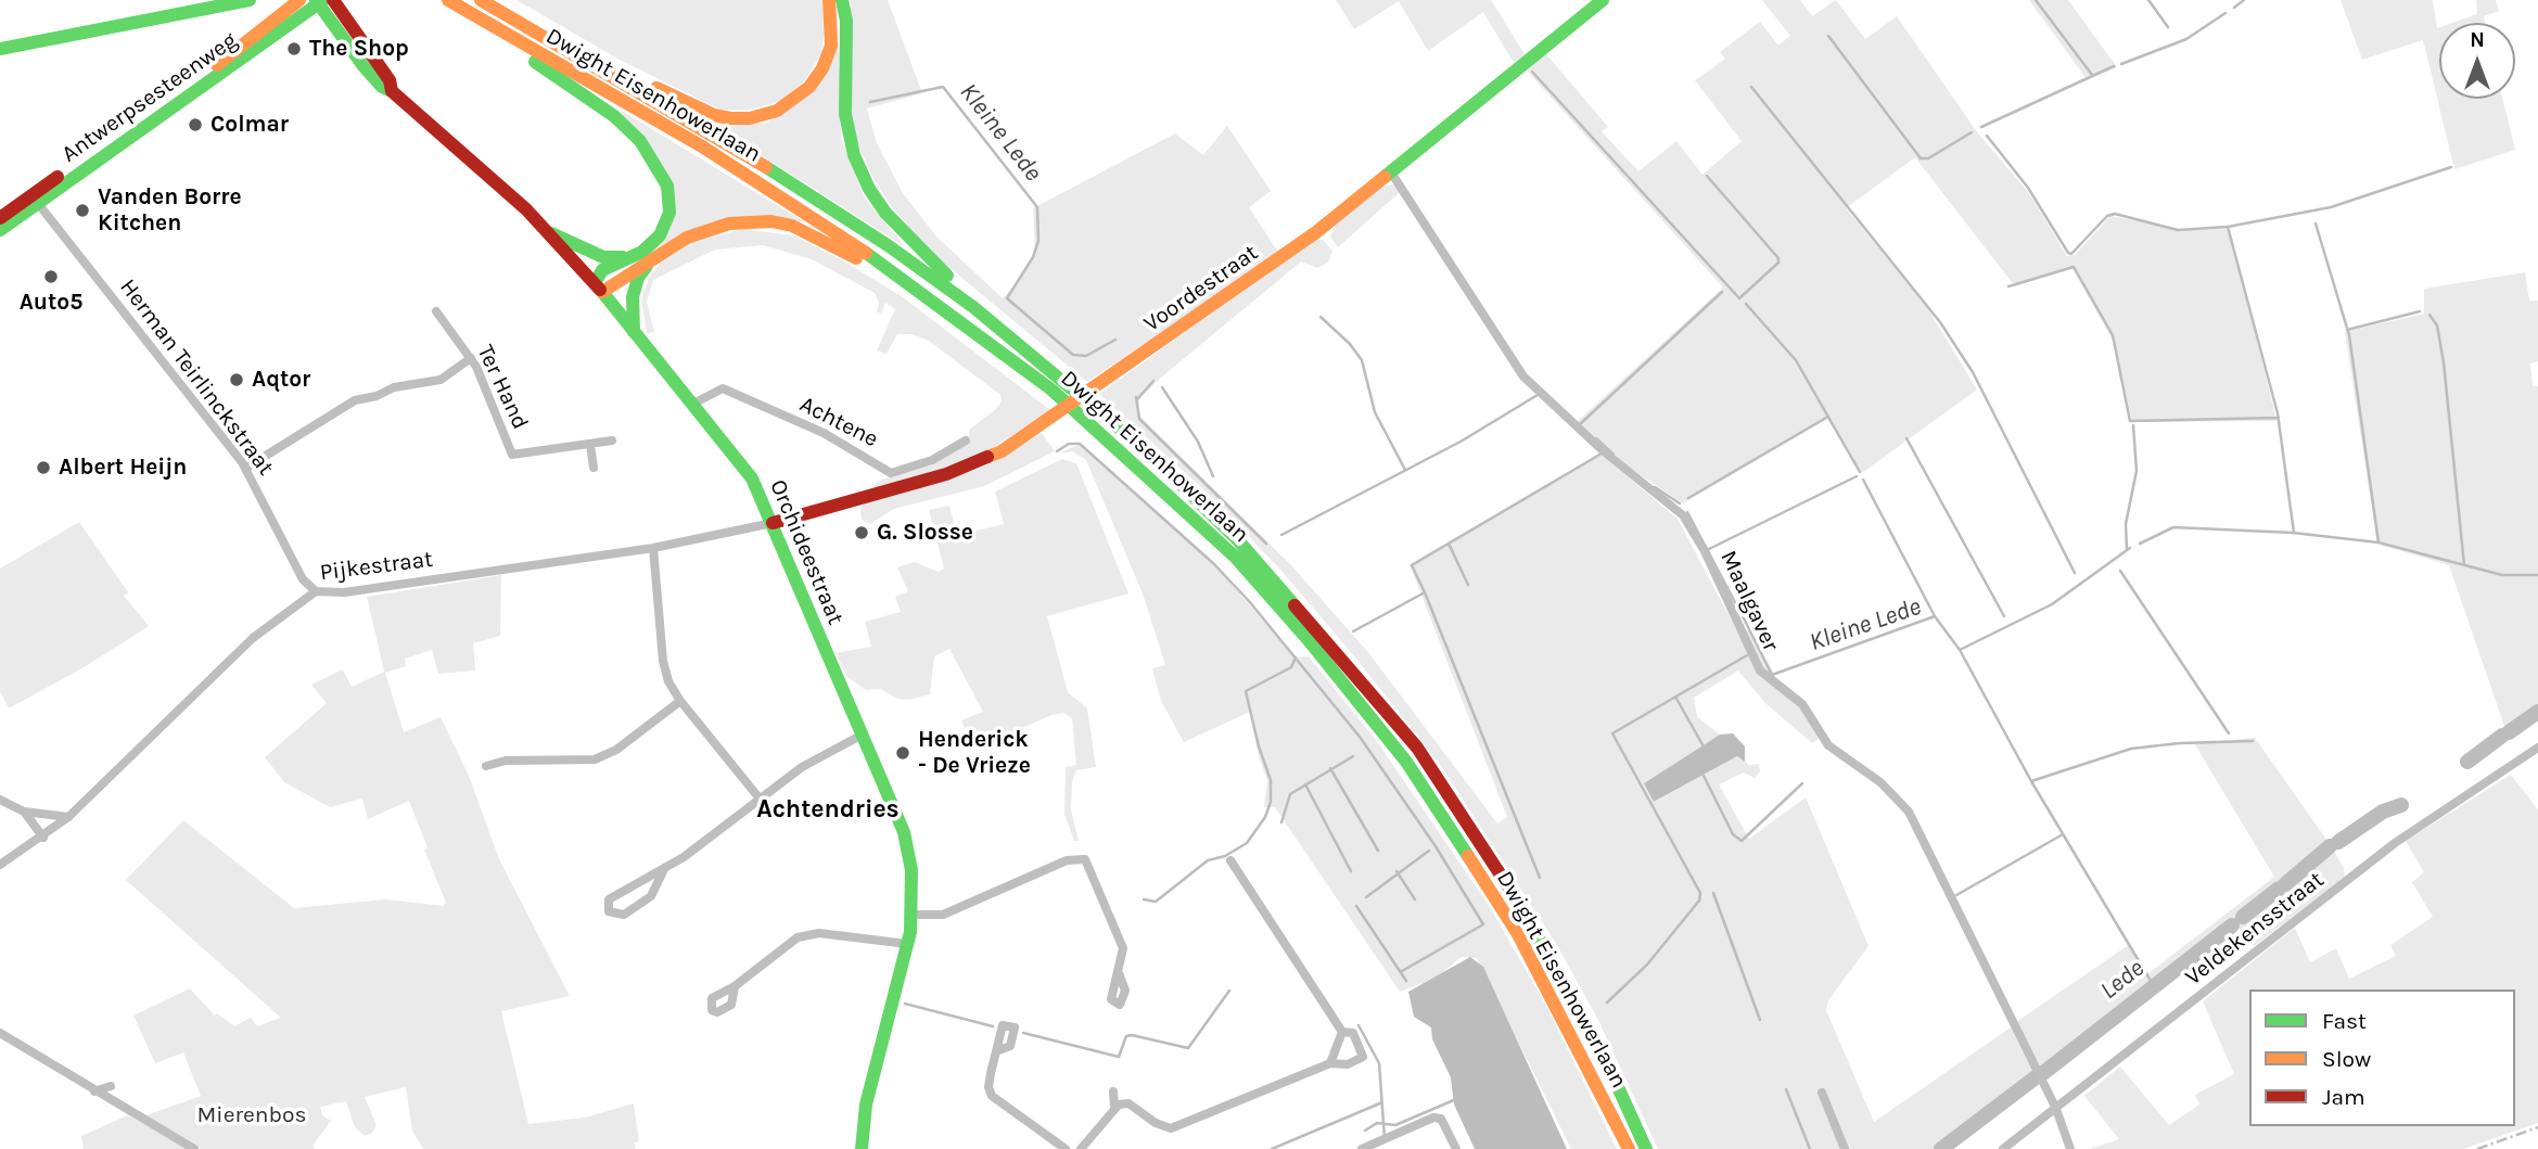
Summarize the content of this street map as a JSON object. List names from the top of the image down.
{
  "streets": {
    "main road": [
      "Dwight Eisenhowerlaan",
      "Antwerpsesteenweg",
      "Voordestraat",
      "Orchideestraat"
    ],
    "street": [
      "Herman Teirlinckstraat",
      "Ter Hand",
      "Achtene",
      "Pijkestraat",
      "Maalgaver",
      "Veldekensstraat"
    ]
  },
  "crossings": [
    ["Antwerpsesteenweg", "Herman Teirlinckstraat"],
    ["Antwerpsesteenweg", "Orchideestraat"],
    ["Voordestraat", "Orchideestraat"],
    ["Voordestraat", "Pijkestraat"],
    ["Voordestraat", "Maalgaver"],
    ["Herman Teirlinckstraat", "Pijkestraat"],
    ["Achtene", "Orchideestraat"],
    ["Orchideestraat", "Pijkestraat"],
    ["Maalgaver", "Veldekensstraat"]
  ],
  "districts": ["Achtendries"],
  "water": ["Kleine Lede", "Lede"],
  "parks": ["Mierenbos"],
  "places": [
    "The Shop",
    "Colmar",
    "Vanden Borre Kitchen",
    "Auto5",
    "Aqtor",
    "Albert Heijn",
    "G. Slosse",
    "Henderick - De Vrieze"
  ],
  "legend": ["Fast", "Slow", "Jam"],
  "north": "top"
}
